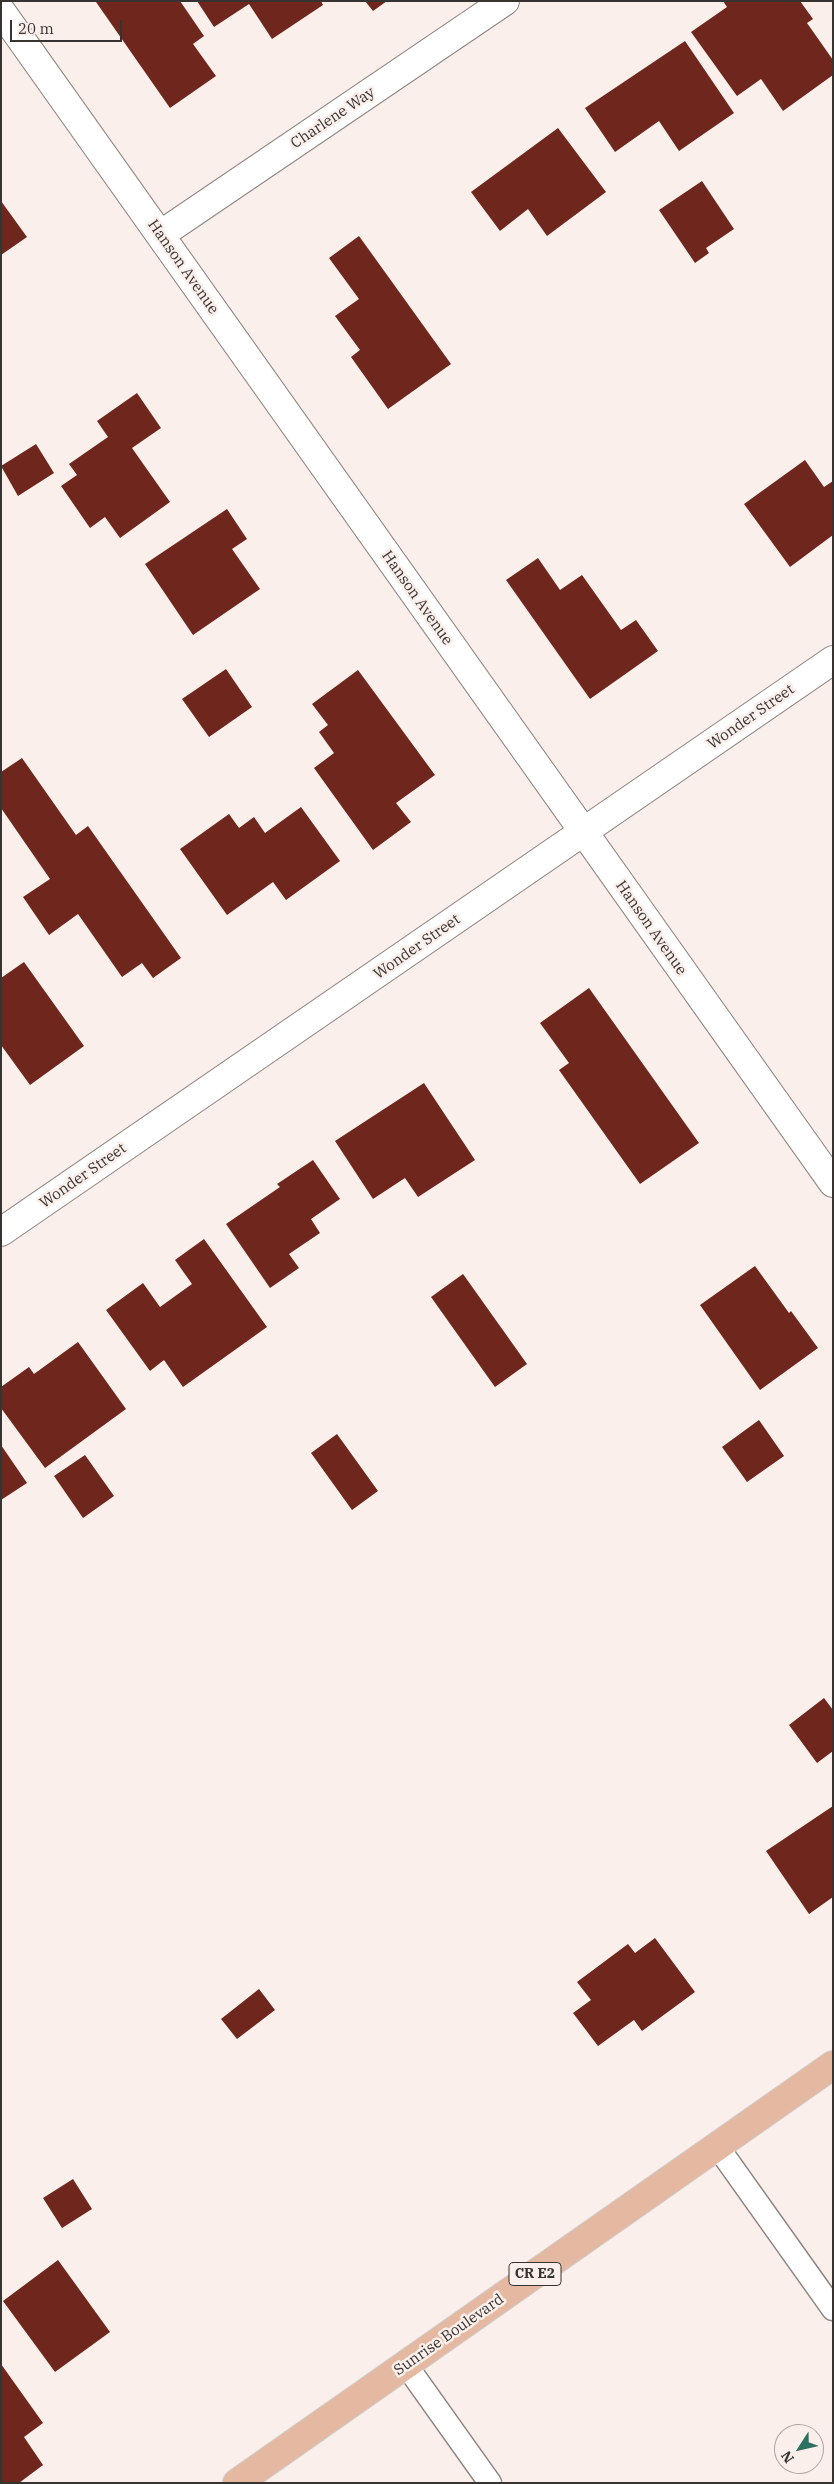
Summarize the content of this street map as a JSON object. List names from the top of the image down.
{
  "streets": {
    "main road": ["CR E2", "Sunrise Boulevard"],
    "street": ["Charlene Way", "Hanson Avenue", "Wonder Street"]
  },
  "crossings": [
    ["Charlene Way", "Hanson Avenue"],
    ["Hanson Avenue", "Wonder Street"]
  ],
  "scale_bar": "20 m",
  "north": "bottom left"
}
